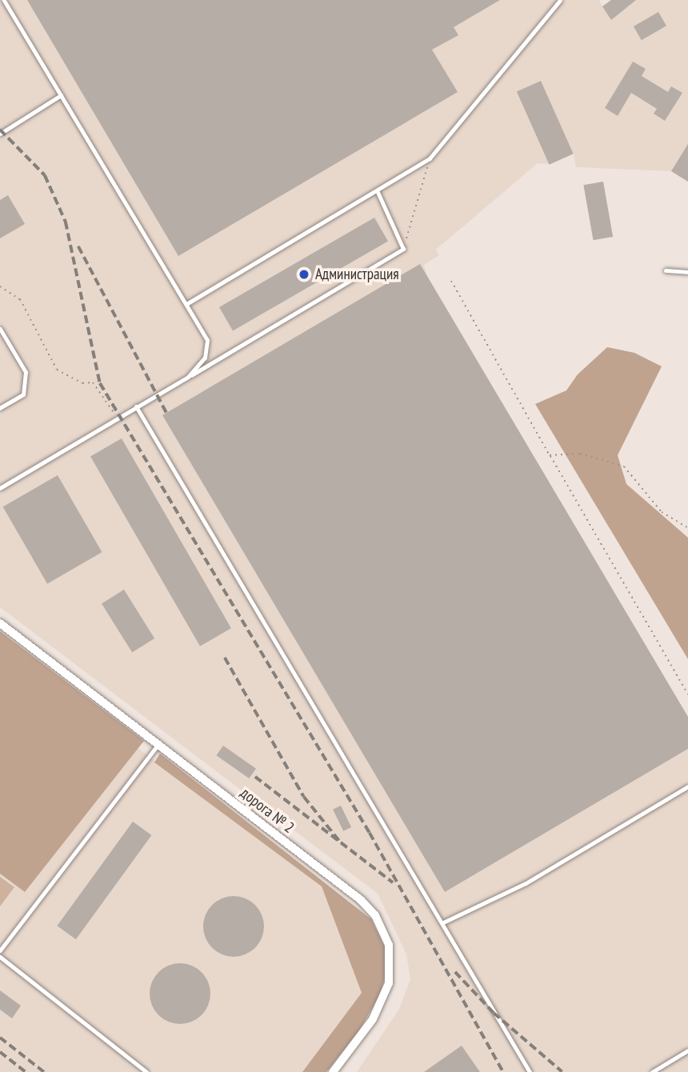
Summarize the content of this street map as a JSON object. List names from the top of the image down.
{
  "streets": {
    "street": ["дорога № 2"]
  },
  "places": ["Администрация"]
}
